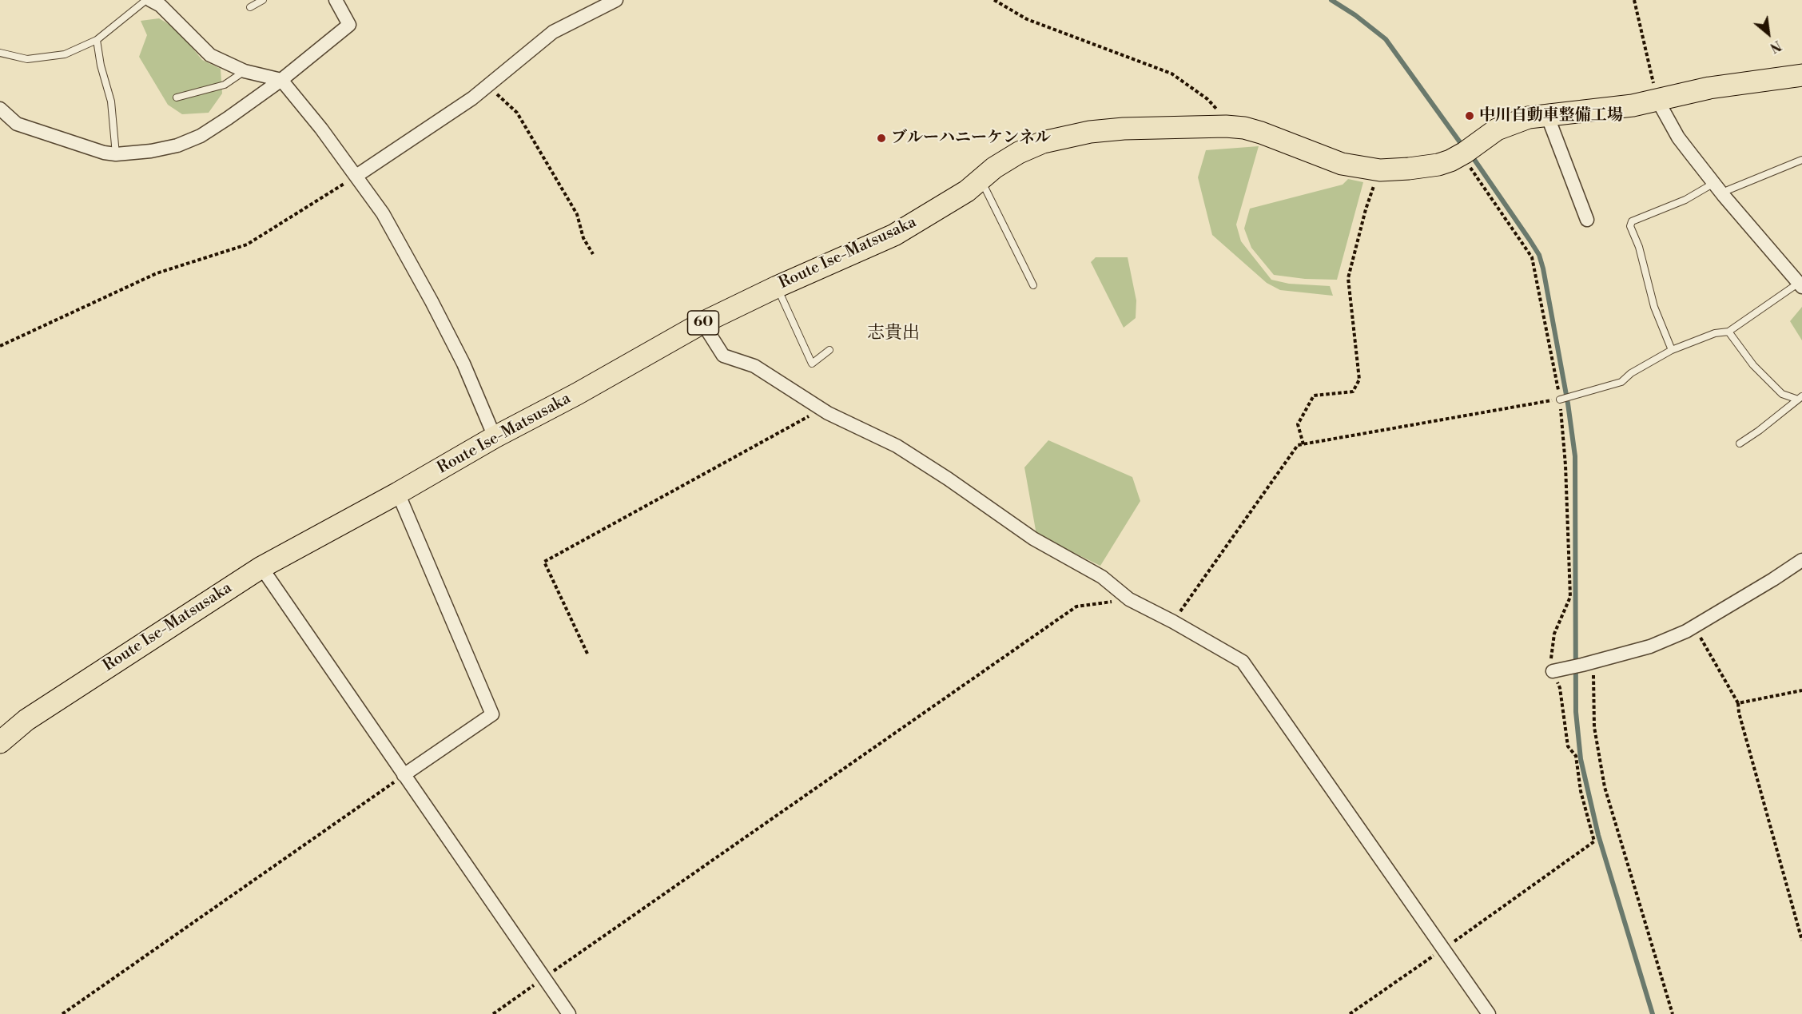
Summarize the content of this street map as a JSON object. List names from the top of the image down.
{
  "streets": {
    "main road": ["Route Ise-Matsusaka", "60"]
  },
  "districts": ["志貴出"],
  "places": ["中川自動車整備工場", "ブルーハニーケンネル"],
  "north": "bottom right"
}
